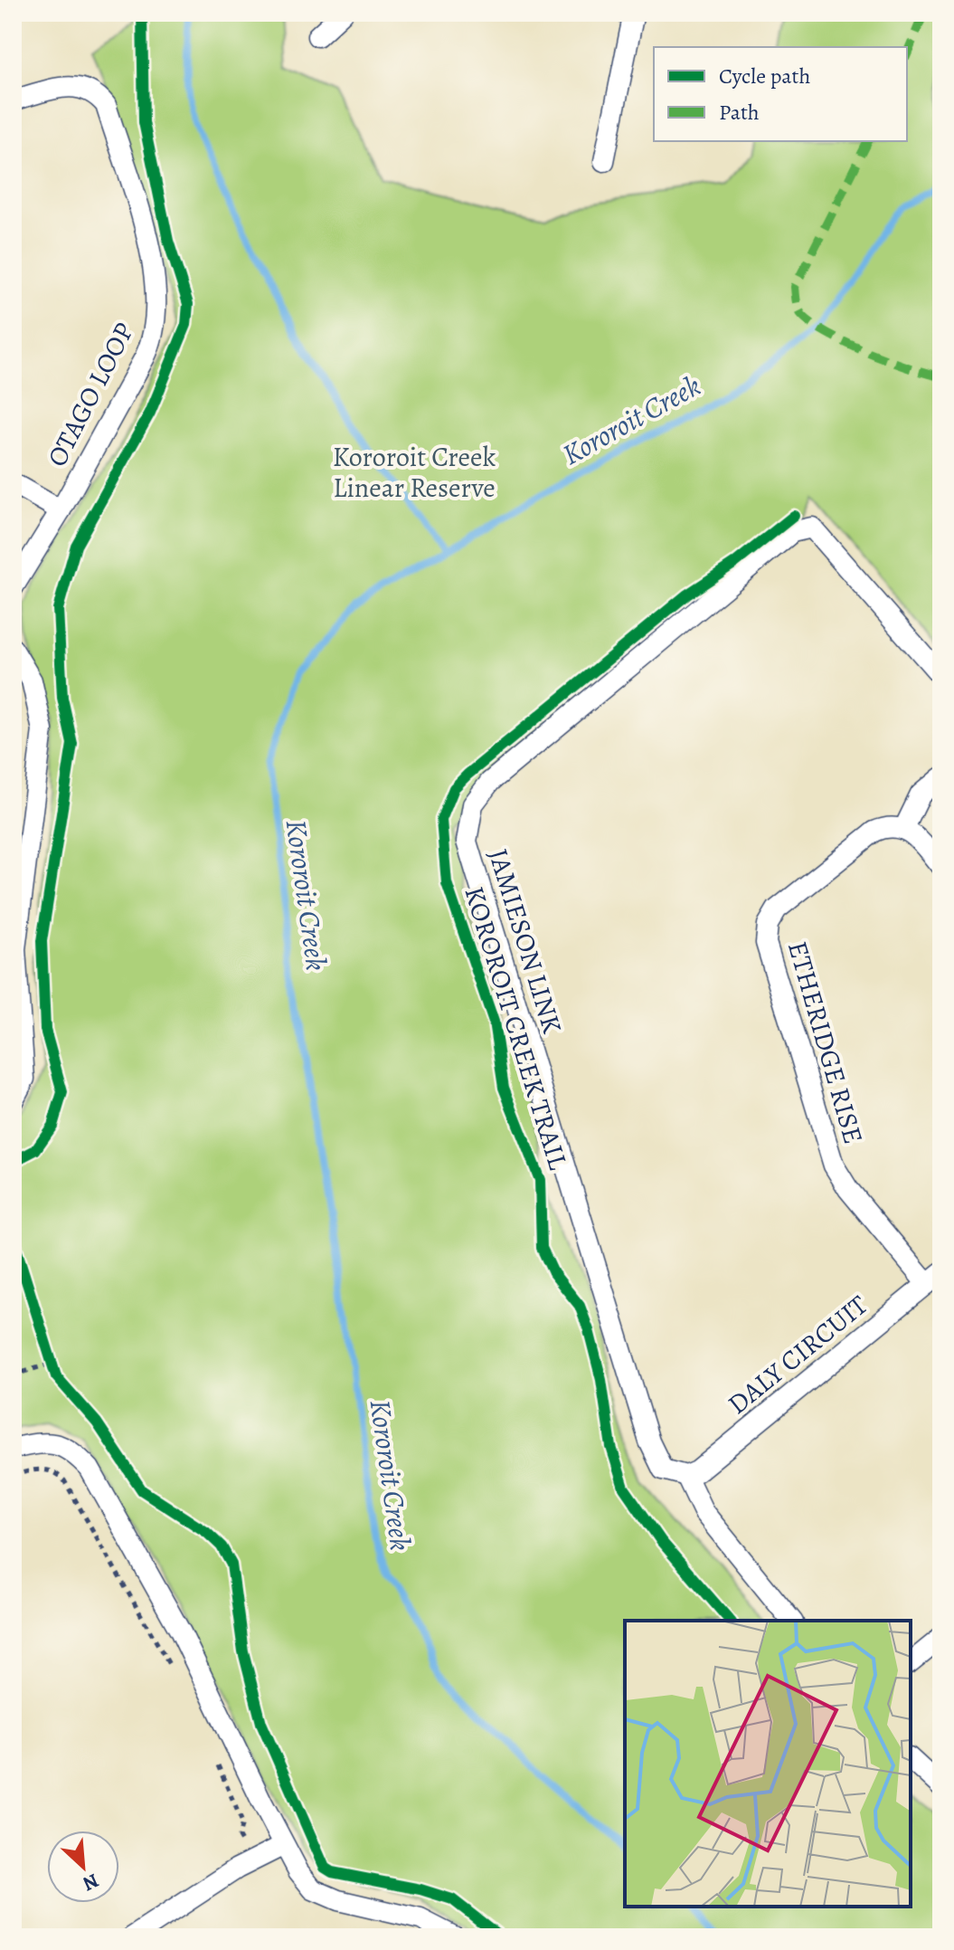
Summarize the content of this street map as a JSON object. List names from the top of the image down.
{
  "streets": {
    "street": [
      "OTAGO LOOP",
      "JAMIESON LINK",
      "ETHERIDGE RISE",
      "DALY CIRCUIT"
    ],
    "cycle path": ["KOROROIT CREEK TRAIL"]
  },
  "crossings": [
    ["JAMIESON LINK", "DALY CIRCUIT"],
    ["ETHERIDGE RISE", "DALY CIRCUIT"]
  ],
  "water": ["Kororoit Creek"],
  "parks": ["Kororoit Creek Linear Reserve"],
  "legend": ["Cycle path", "Path"],
  "north": "bottom right"
}
